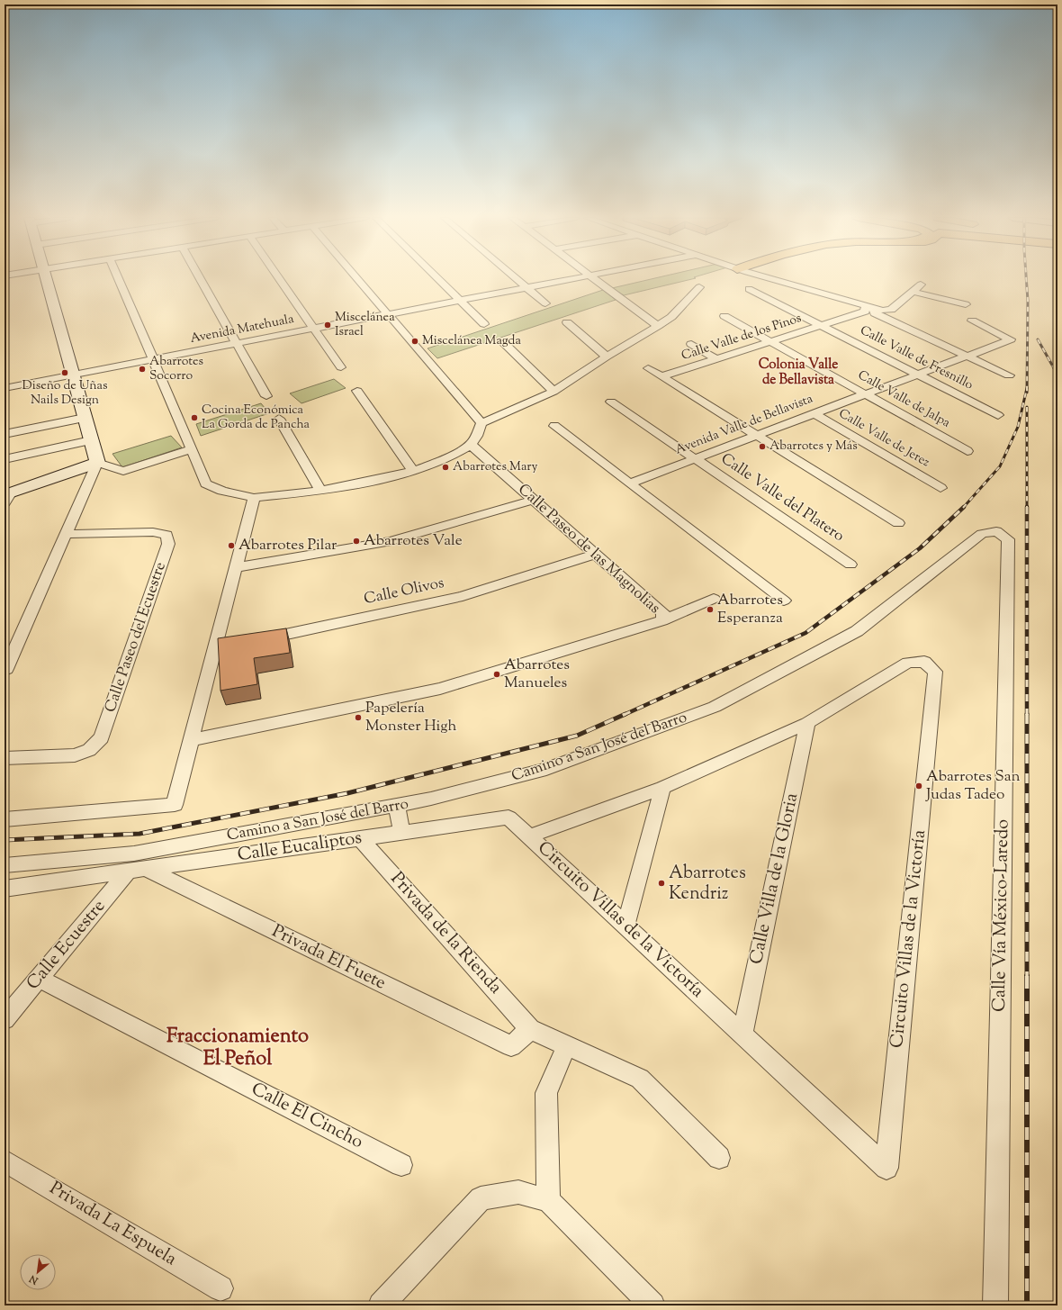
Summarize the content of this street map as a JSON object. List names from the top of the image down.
{
  "streets": {
    "street": [
      "Avenida Matehuala",
      "Calle Valle de los Pinos",
      "Calle Valle de Fresnillo",
      "Calle Valle de Jalpa",
      "Avenida Valle de Bellavista",
      "Calle Valle de Jerez",
      "Calle Valle del Platero",
      "Calle Paseo de las Magnolias",
      "Calle Olivos",
      "Calle Paseo del Ecuestre",
      "Camino a San José del Barro",
      "Calle Eucaliptos",
      "Calle Villa de la Gloria",
      "Calle Vía México-Laredo",
      "Circuito Villas de la Victoría",
      "Privada de la Rienda",
      "Calle Ecuestre",
      "Privada El Fuete",
      "Calle El Cincho",
      "Privada La Espuela"
    ]
  },
  "crossings": [
    ["Calle Valle de los Pinos", "Calle Valle de Fresnillo"],
    ["Calle Valle de los Pinos", "Calle Valle de Jalpa"],
    ["Calle Valle de Fresnillo", "Avenida Valle de Bellavista"],
    ["Calle Valle de Jalpa", "Avenida Valle de Bellavista"],
    ["Avenida Valle de Bellavista", "Calle Valle de Jerez"],
    ["Avenida Valle de Bellavista", "Calle Valle del Platero"],
    ["Calle Paseo de las Magnolias", "Calle Olivos"],
    ["Camino a San José del Barro", "Calle Vía México-Laredo"],
    ["Calle Eucaliptos", "Circuito Villas de la Victoría"],
    ["Calle Eucaliptos", "Privada de la Rienda"],
    ["Calle Eucaliptos", "Calle Ecuestre"],
    ["Calle Eucaliptos", "Privada El Fuete"],
    ["Calle Villa de la Gloria", "Circuito Villas de la Victoría"],
    ["Privada de la Rienda", "Privada El Fuete"],
    ["Calle Ecuestre", "Privada El Fuete"],
    ["Calle Ecuestre", "Calle El Cincho"]
  ],
  "districts": ["Colonia Valle de Bellavista", "Fraccionamiento El Peñol"],
  "places": [
    "Miscelánea Israel",
    "Miscelánea Magda",
    "Abarrotes Socorro",
    "Diseño de Uñas Nails Design",
    "Cocina Económica La Gorda de Pancha",
    "Abarrotes y Más",
    "Abarrotes Mary",
    "Abarrotes Vale",
    "Abarrotes Pilar",
    "Abarrotes Esperanza",
    "Abarrotes Manueles",
    "Papelería Monster High",
    "Abarrotes San Judas Tadeo",
    "Abarrotes Kendriz"
  ],
  "north": "bottom left"
}
